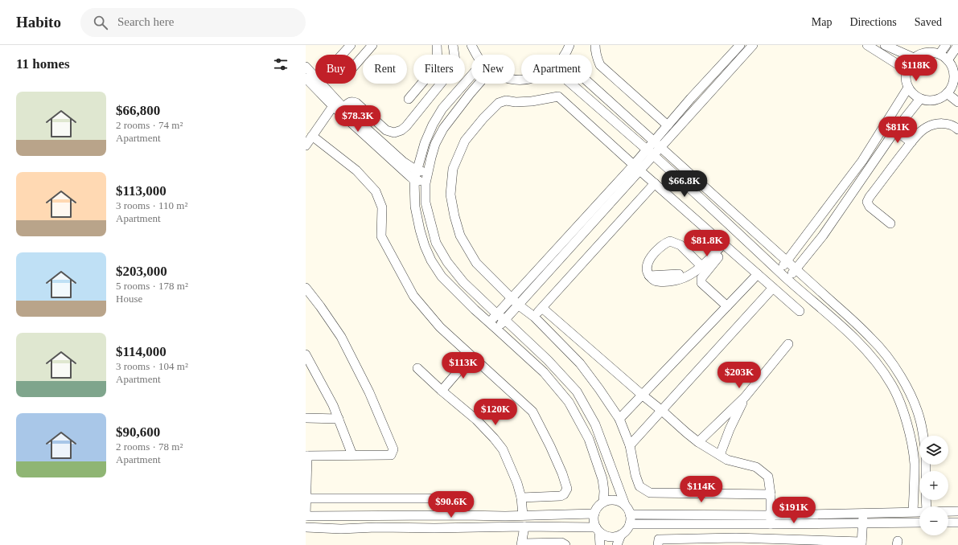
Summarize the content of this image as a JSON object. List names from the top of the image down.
{
  "page": {
    "header": "Habito",
    "search": "Search here",
    "nav": ["Map", "Directions", "Saved"],
    "heading": "11 homes",
    "price": [
      "$118K",
      "$78.3K",
      "$81K",
      "$66.8K",
      "$81.8K",
      "$113K",
      "$203K",
      "$120K",
      "$114K",
      "$90.6K",
      "$191K"
    ],
    "chip": [
      "Buy",
      "Rent",
      "Filters",
      "New",
      "Apartment"
    ],
    "list": [
      {
        "name": "$66,800",
        "note": "2 rooms · 74 m² · Apartment"
      },
      {
        "name": "$113,000",
        "note": "3 rooms · 110 m² · Apartment"
      },
      {
        "name": "$203,000",
        "note": "5 rooms · 178 m² · House"
      },
      {
        "name": "$114,000",
        "note": "3 rooms · 104 m² · Apartment"
      },
      {
        "name": "$90,600",
        "note": "2 rooms · 78 m² · Apartment"
      }
    ],
    "map_buttons": ["+", "−"]
  }
}
